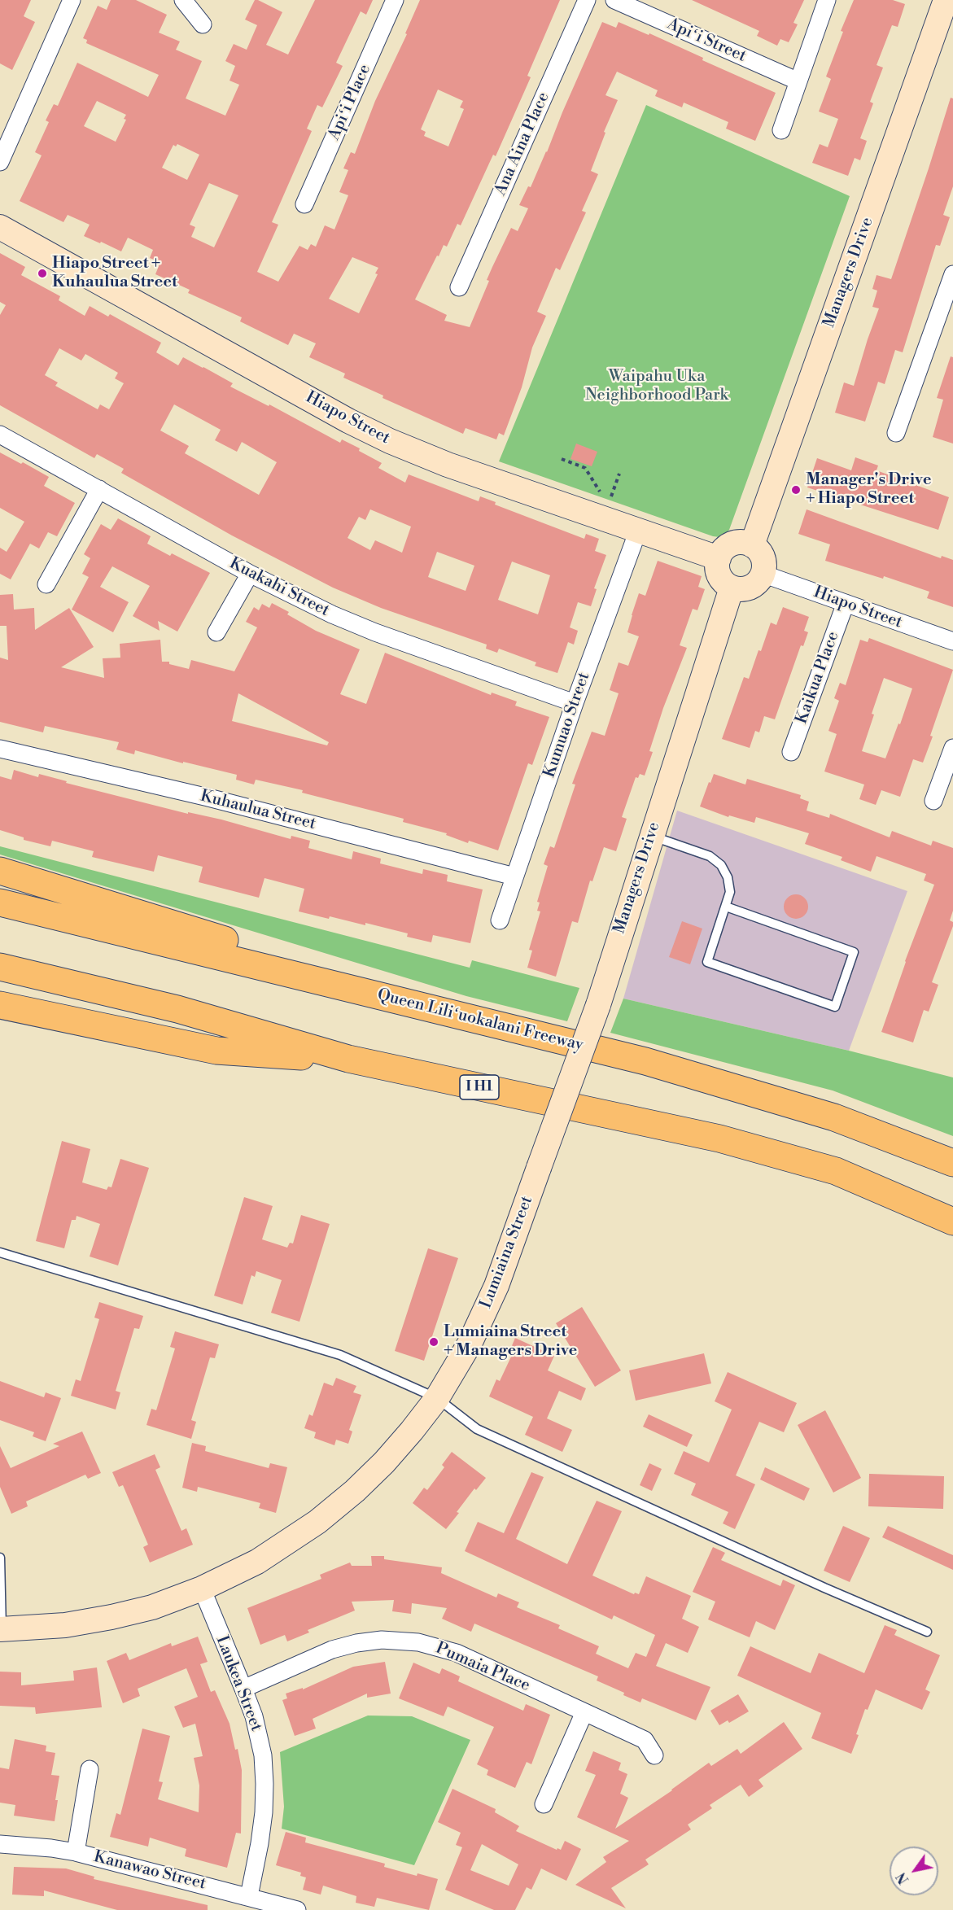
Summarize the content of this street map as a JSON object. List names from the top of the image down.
{
  "streets": {
    "highway": ["Queen Liliʻuokalani Freeway", "I H1"],
    "street": [
      "Apiʻi Street",
      "Apiʻi Place",
      "Ana Aina Place",
      "Managers Drive",
      "Hiapo Street",
      "Kuakahi Street",
      "Kaikua Place",
      "Kumuao Street",
      "Kuhaulua Street",
      "Lumiaina Street",
      "Pumaia Place",
      "Laukea Street",
      "Kanawao Street"
    ]
  },
  "crossings": [
    ["Managers Drive", "Hiapo Street"],
    ["Managers Drive", "Lumiaina Street"],
    ["Hiapo Street", "Kaikua Place"],
    ["Hiapo Street", "Kumuao Street"],
    ["Kuakahi Street", "Kumuao Street"],
    ["Kumuao Street", "Kuhaulua Street"],
    ["Lumiaina Street", "Laukea Street"],
    ["Pumaia Place", "Laukea Street"],
    ["Laukea Street", "Kanawao Street"]
  ],
  "parks": ["Waipahu Uka Neighborhood Park"],
  "places": ["Hiapo Street + Kuhaulua Street", "Manager's Drive + Hiapo Street", "Lumiaina Street + Managers Drive"],
  "north": "bottom left"
}
